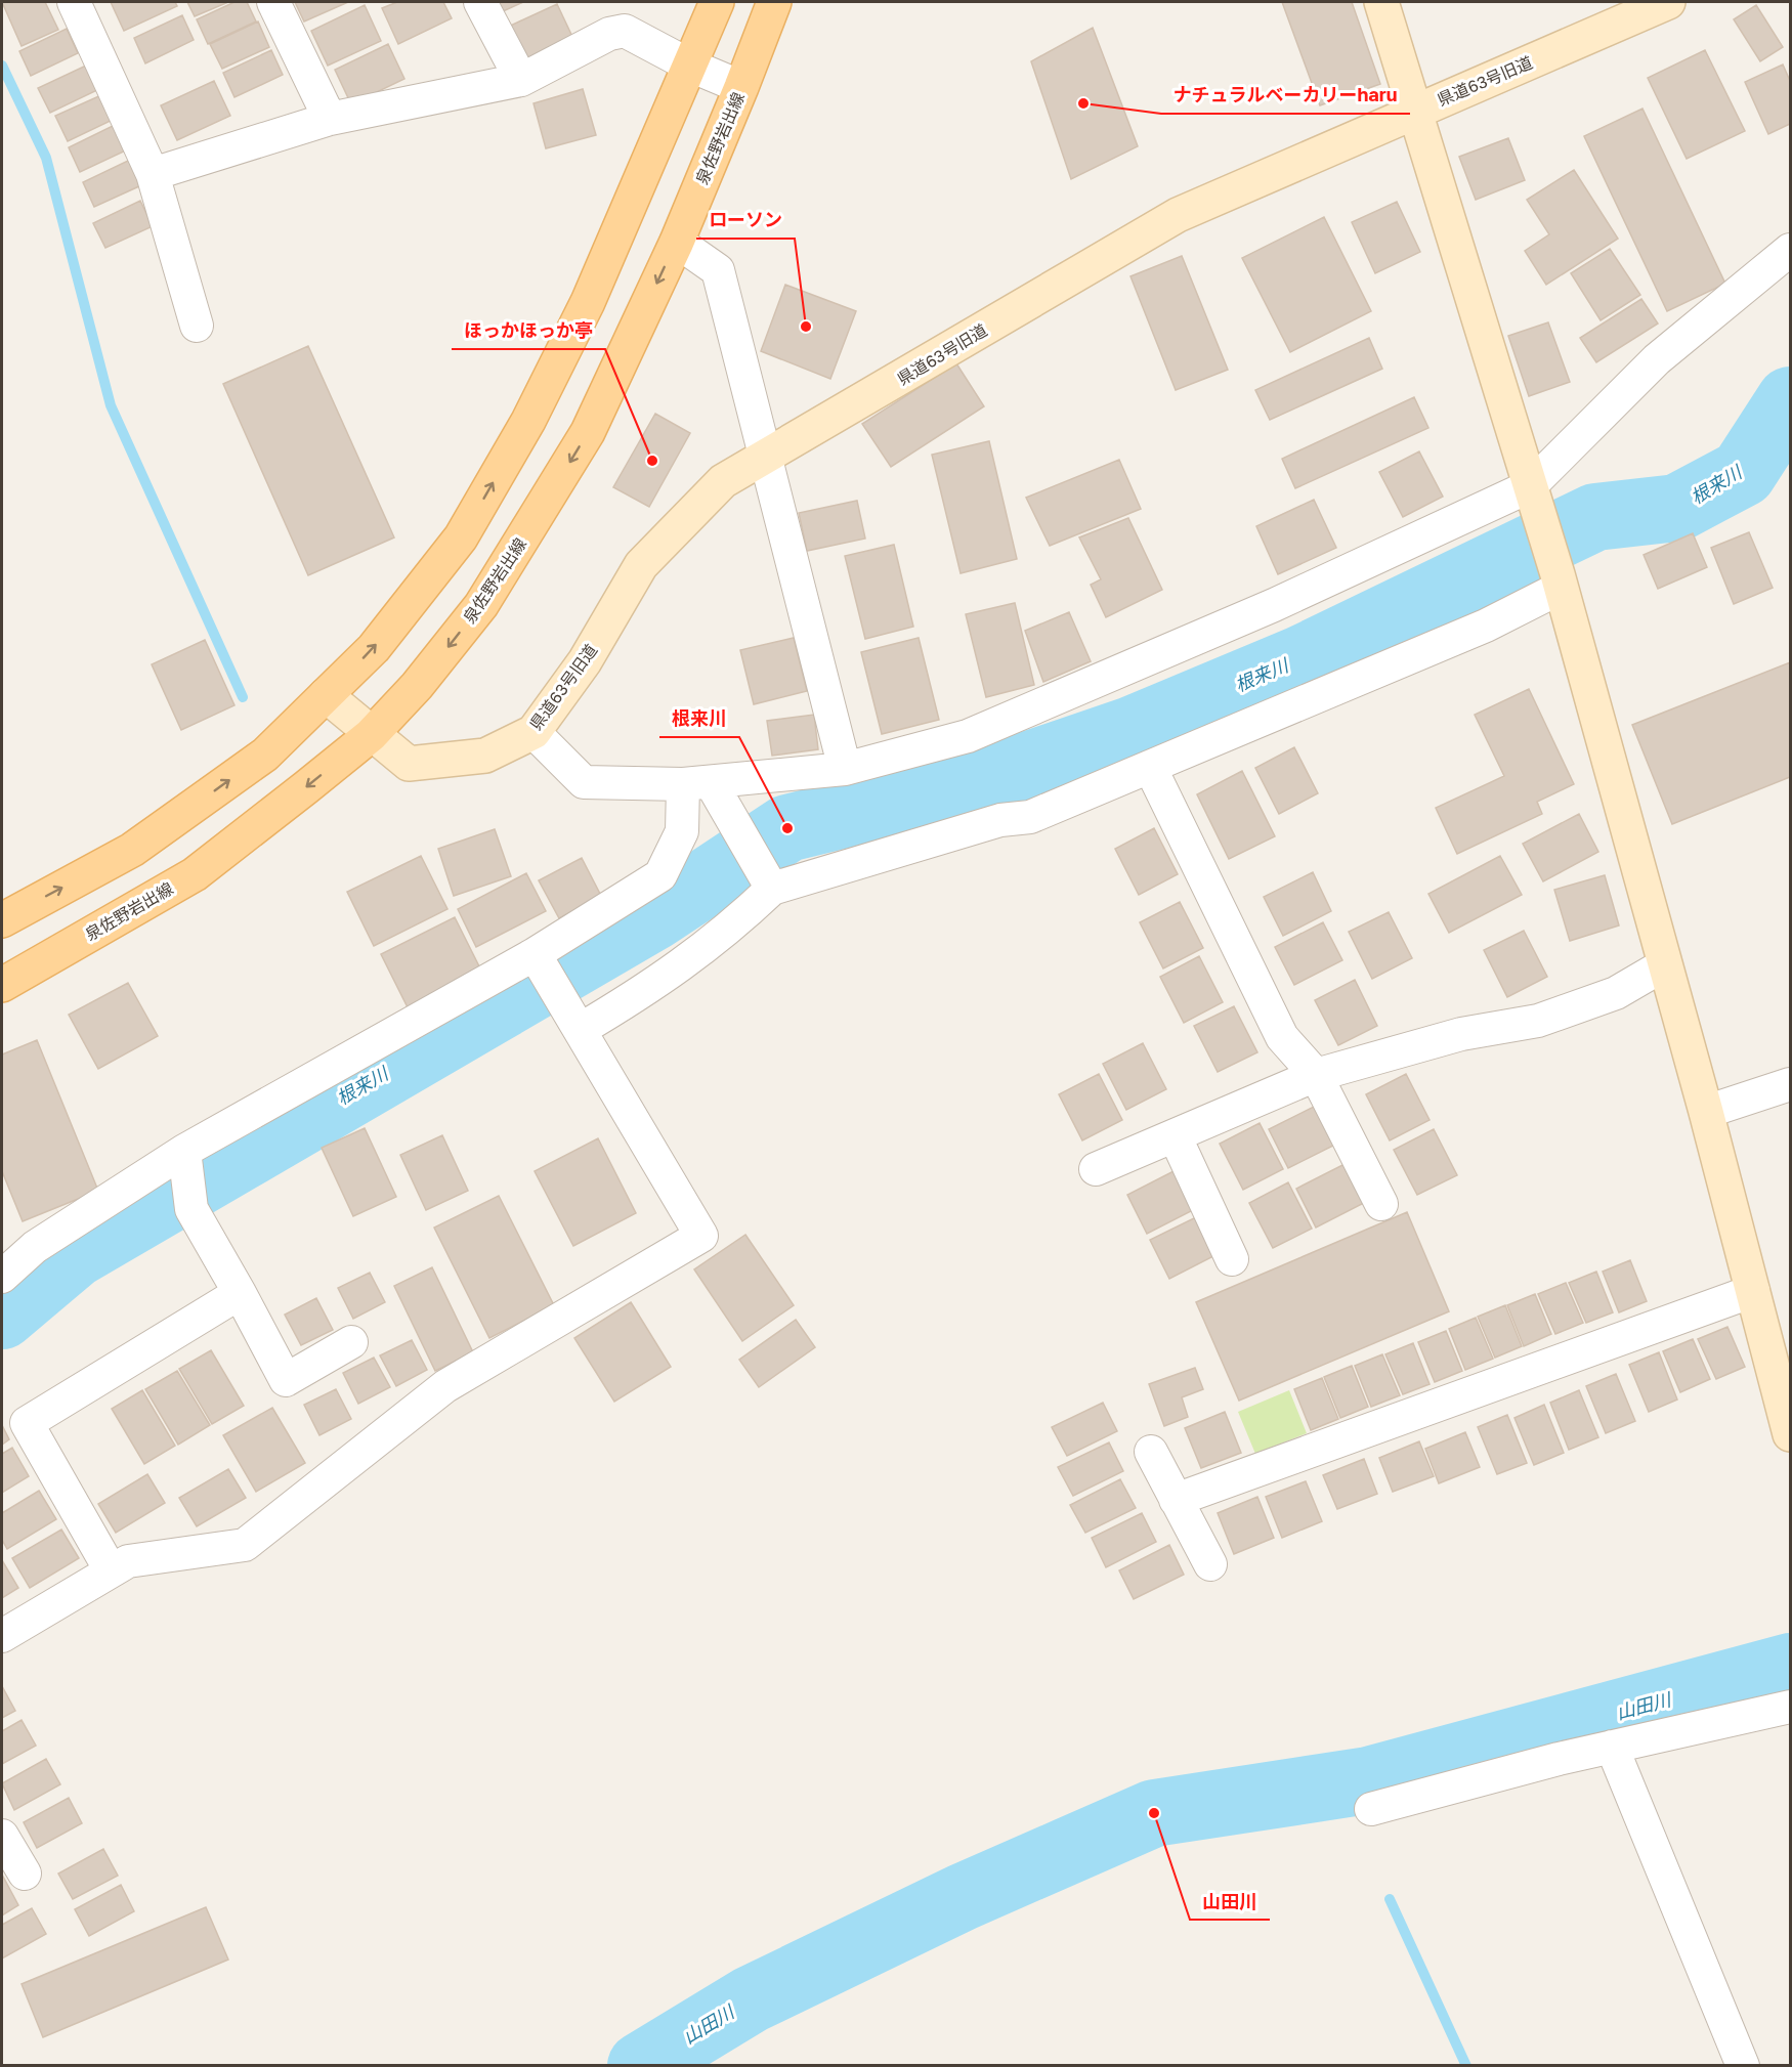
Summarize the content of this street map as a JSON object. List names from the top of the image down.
{
  "streets": {
    "main road": ["泉佐野岩出線"],
    "street": ["県道63号旧道"]
  },
  "crossings": [
    ["県道63号旧道", "泉佐野岩出線"]
  ],
  "water": ["根来川", "山田川"],
  "places": [
    "ナチュラルベーカリーharu",
    "ローソン",
    "ほっかほっか亭",
    "根来川",
    "山田川"
  ]
}
